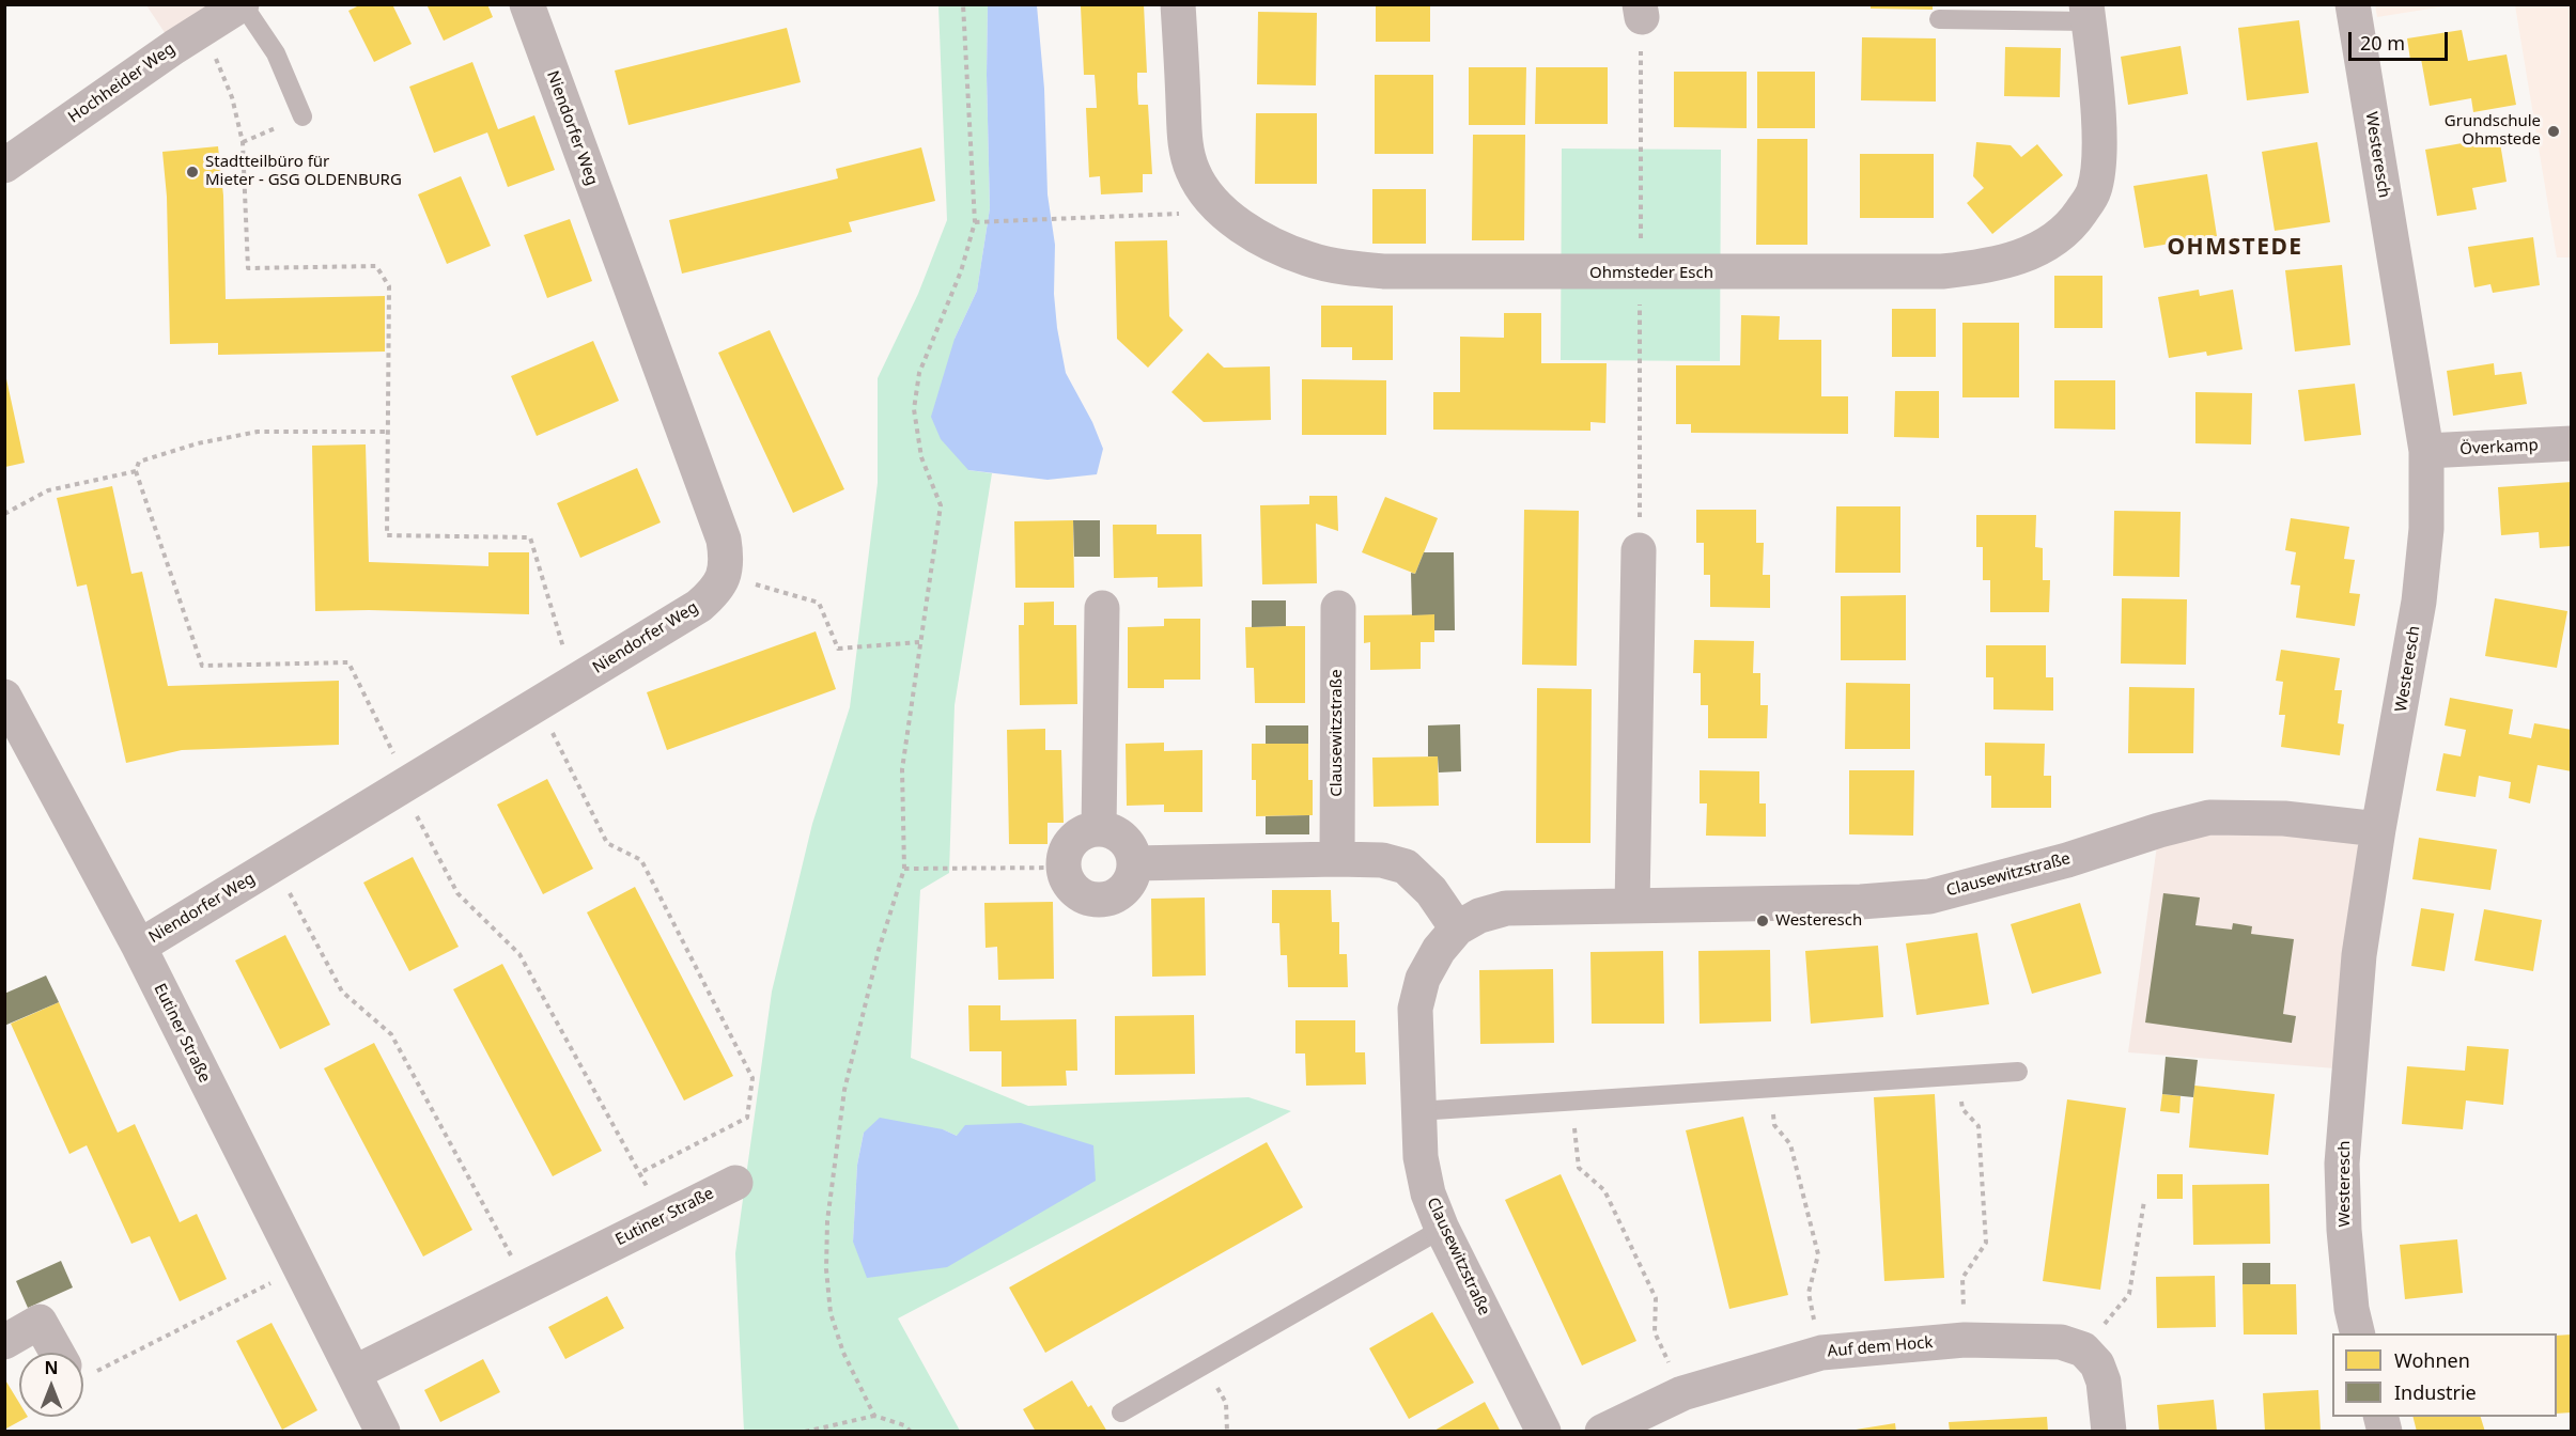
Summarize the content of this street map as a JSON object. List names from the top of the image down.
{
  "streets": {
    "street": [
      "Hochheider Weg",
      "Niendorfer Weg",
      "Westeresch",
      "Ohmsteder Esch",
      "Överkamp",
      "Clausewitzstraße",
      "Eutiner Straße",
      "Auf dem Hock"
    ]
  },
  "crossings": [
    ["Niendorfer Weg", "Eutiner Straße"],
    ["Westeresch", "Överkamp"],
    ["Westeresch", "Clausewitzstraße"]
  ],
  "districts": ["OHMSTEDE"],
  "places": ["Grundschule Ohmstede", "Stadtteilbüro für Mieter - GSG OLDENBURG", "Westeresch"],
  "legend": ["Wohnen", "Industrie"],
  "scale_bar": "20 m",
  "north": "top"
}
